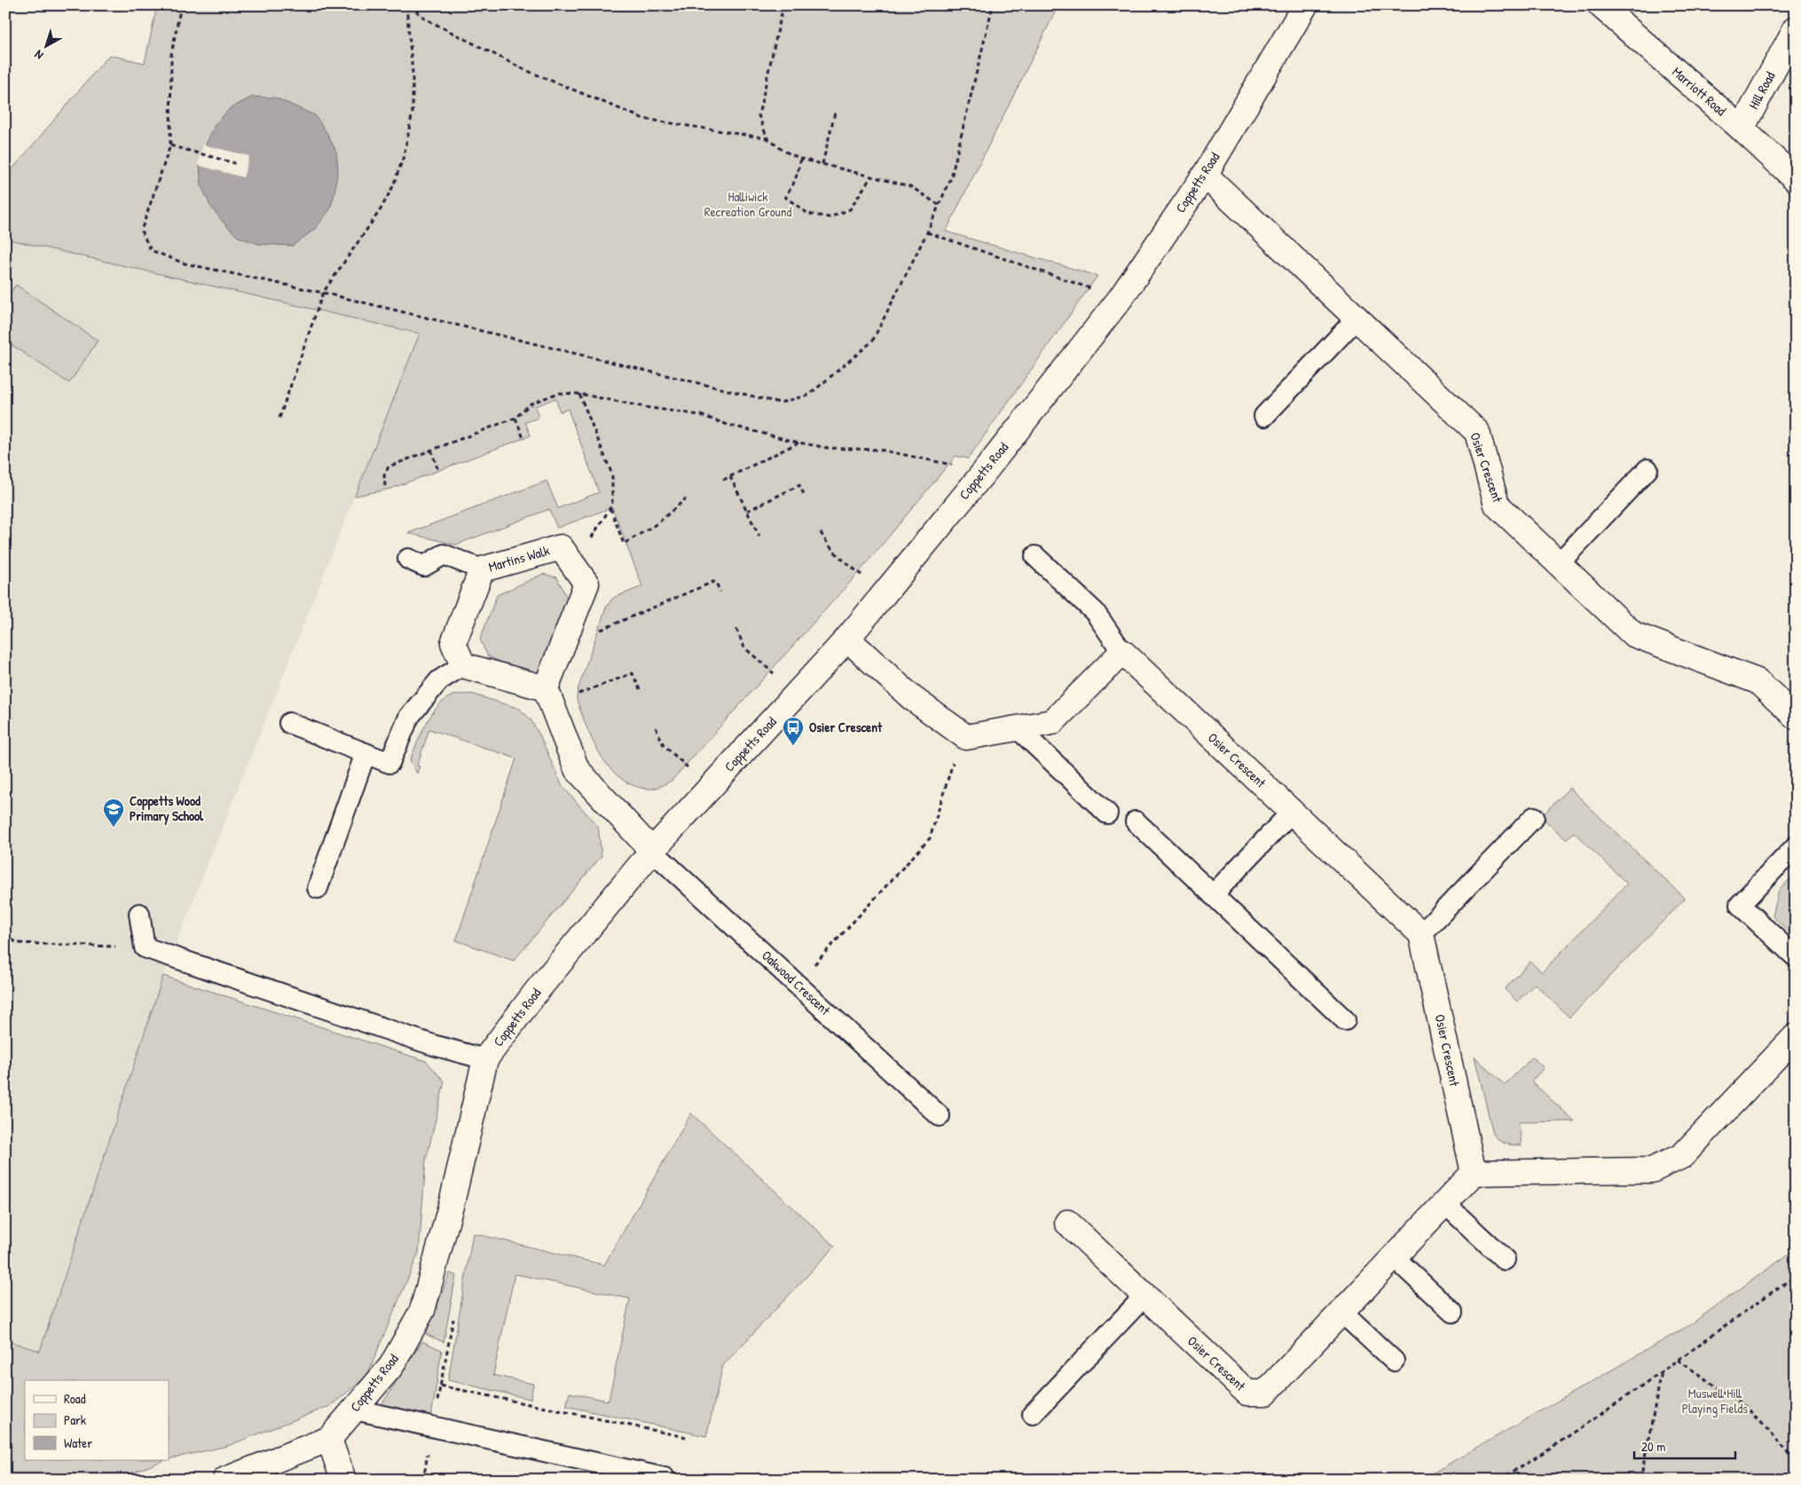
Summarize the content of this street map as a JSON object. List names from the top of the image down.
{
  "streets": {
    "street": [
      "Hill Road",
      "Marriott Road",
      "Coppetts Road",
      "Osier Crescent",
      "Martins Walk"
    ],
    "lane": ["Oakwood Crescent"]
  },
  "crossings": [
    ["Hill Road", "Marriott Road"],
    ["Coppetts Road", "Osier Crescent"],
    ["Coppetts Road", "Oakwood Crescent"]
  ],
  "parks": ["Halliwick Recreation Ground", "Muswell Hill Playing Fields"],
  "places": {
    "bus stop": ["Osier Crescent"],
    "school or university": ["Coppetts Wood Primary School"]
  },
  "legend": ["Road", "Park", "Water"],
  "scale_bar": "20 m",
  "north": "bottom left"
}
